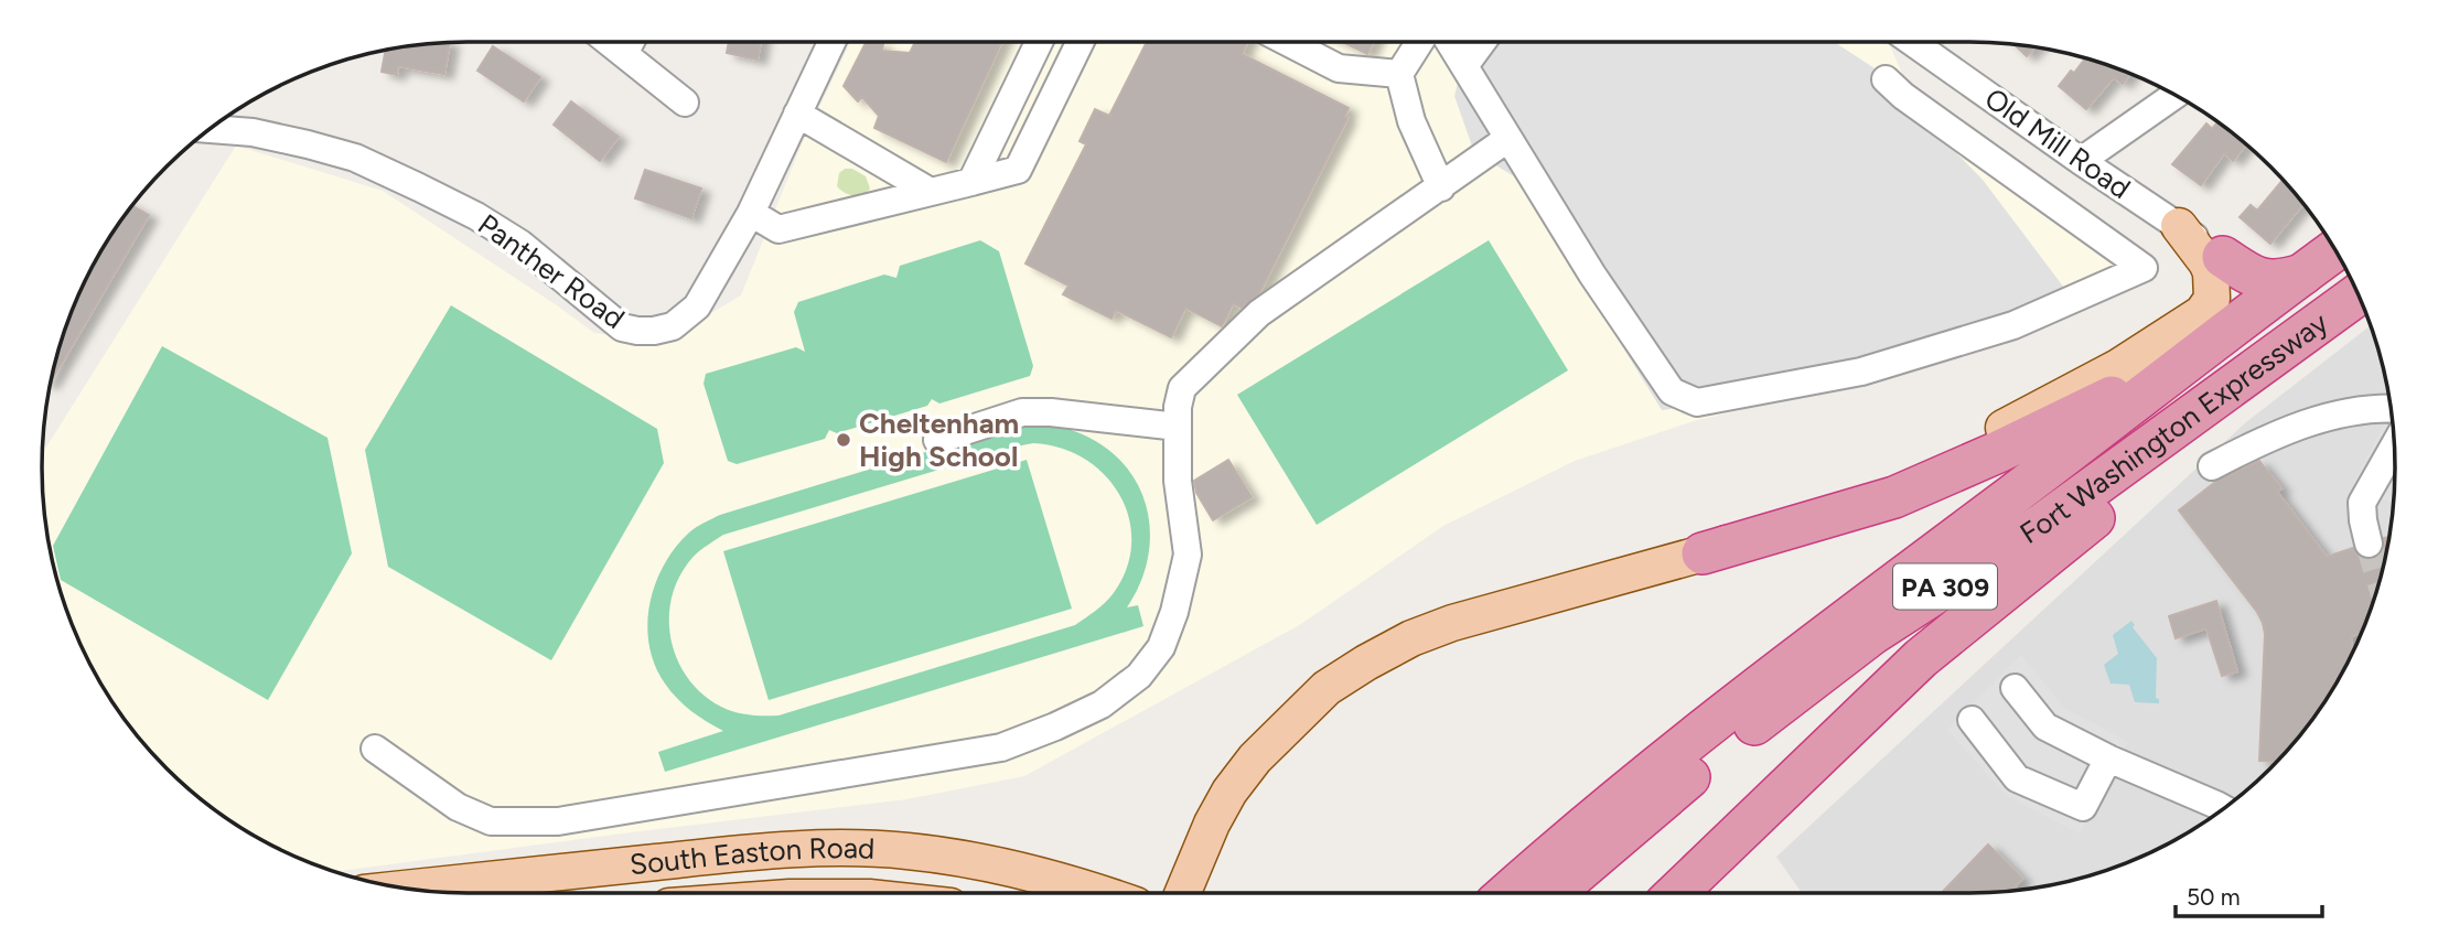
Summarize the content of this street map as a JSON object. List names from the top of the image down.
{
  "streets": {
    "highway": ["Fort Washington Expressway", "PA 309"],
    "main road": ["South Easton Road"],
    "street": ["Old Mill Road", "Panther Road"]
  },
  "crossings": [
    ["Fort Washington Expressway", "PA 309"]
  ],
  "places": ["Cheltenham High School"],
  "scale_bar": "50 m"
}
